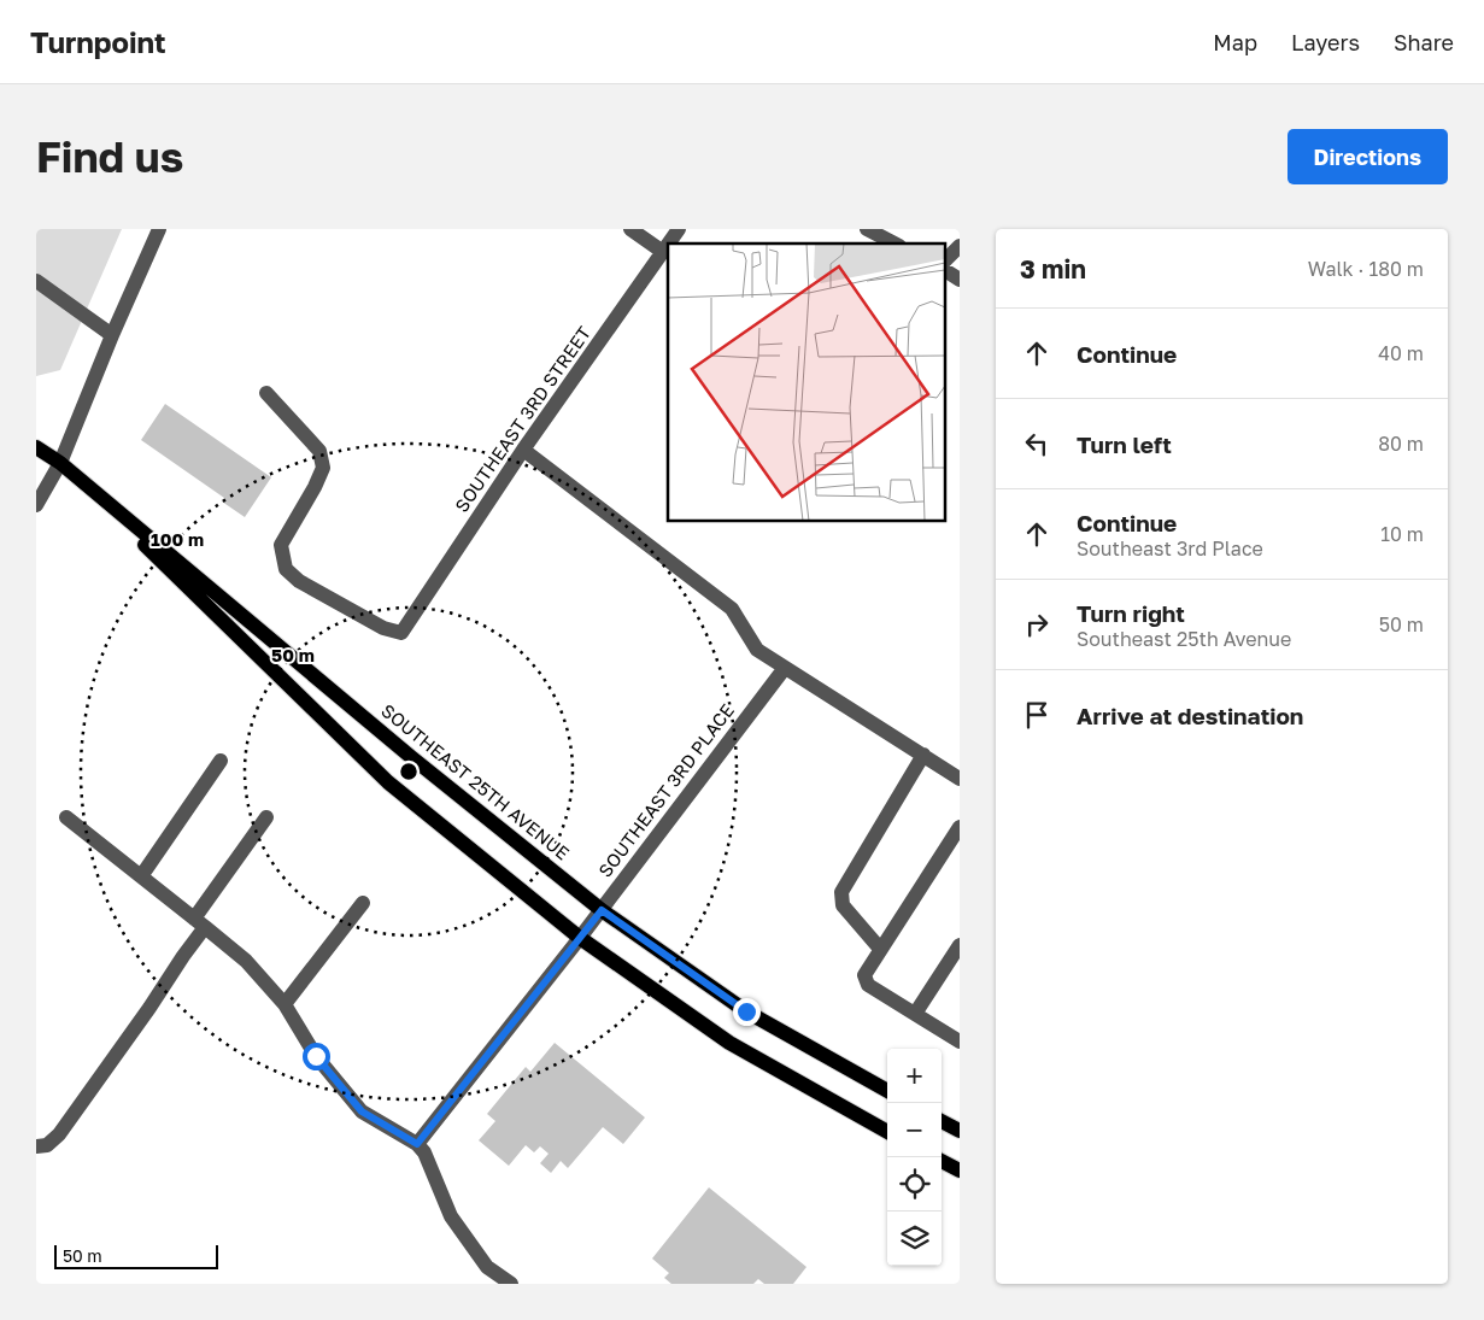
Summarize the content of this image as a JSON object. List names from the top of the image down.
{
  "streets": {
    "main road": ["SOUTHEAST 25TH AVENUE"],
    "street": ["SOUTHEAST 3RD STREET", "SOUTHEAST 3RD PLACE"]
  },
  "crossings": [
    ["SOUTHEAST 25TH AVENUE", "SOUTHEAST 3RD PLACE"]
  ],
  "scale_bar": "50 m",
  "page": {
    "header": "Turnpoint",
    "nav": ["Map", "Layers", "Share"],
    "buttons": "Directions",
    "title": "Find us",
    "heading": ["3 min", "Walk · 180 m"],
    "list": [
      ["Continue", "40 m"],
      ["Turn left", "80 m"],
      ["Continue", "Southeast 3rd Place", "10 m"],
      ["Turn right", "Southeast 25th Avenue", "50 m"],
      "Arrive at destination"
    ],
    "map_buttons": ["+", "−"],
    "scale": "50 m"
  },
  "rings": ["100 m", "50 m"]
}
